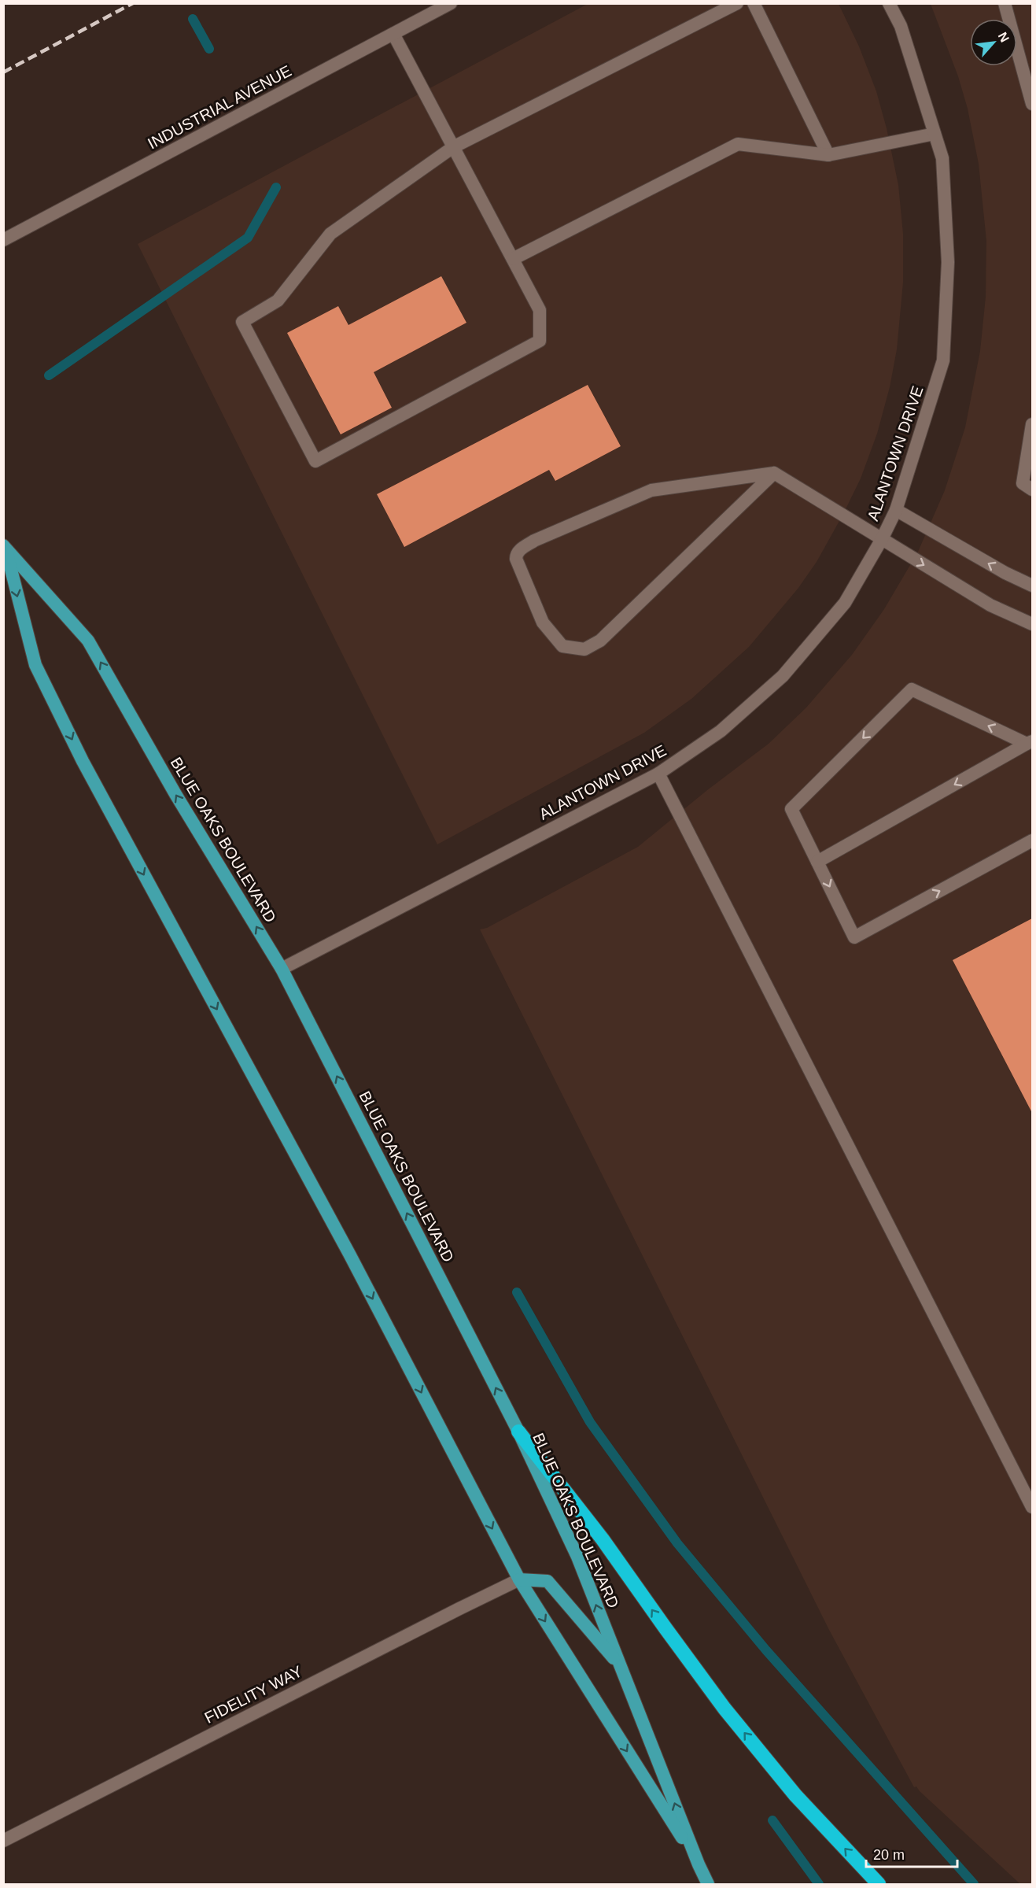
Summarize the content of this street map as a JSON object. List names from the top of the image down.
{
  "streets": {
    "main road": ["BLUE OAKS BOULEVARD"],
    "street": ["INDUSTRIAL AVENUE", "ALANTOWN DRIVE", "FIDELITY WAY"]
  },
  "crossings": [
    ["ALANTOWN DRIVE", "BLUE OAKS BOULEVARD"],
    ["BLUE OAKS BOULEVARD", "FIDELITY WAY"]
  ],
  "scale_bar": "20 m",
  "north": "top right"
}
